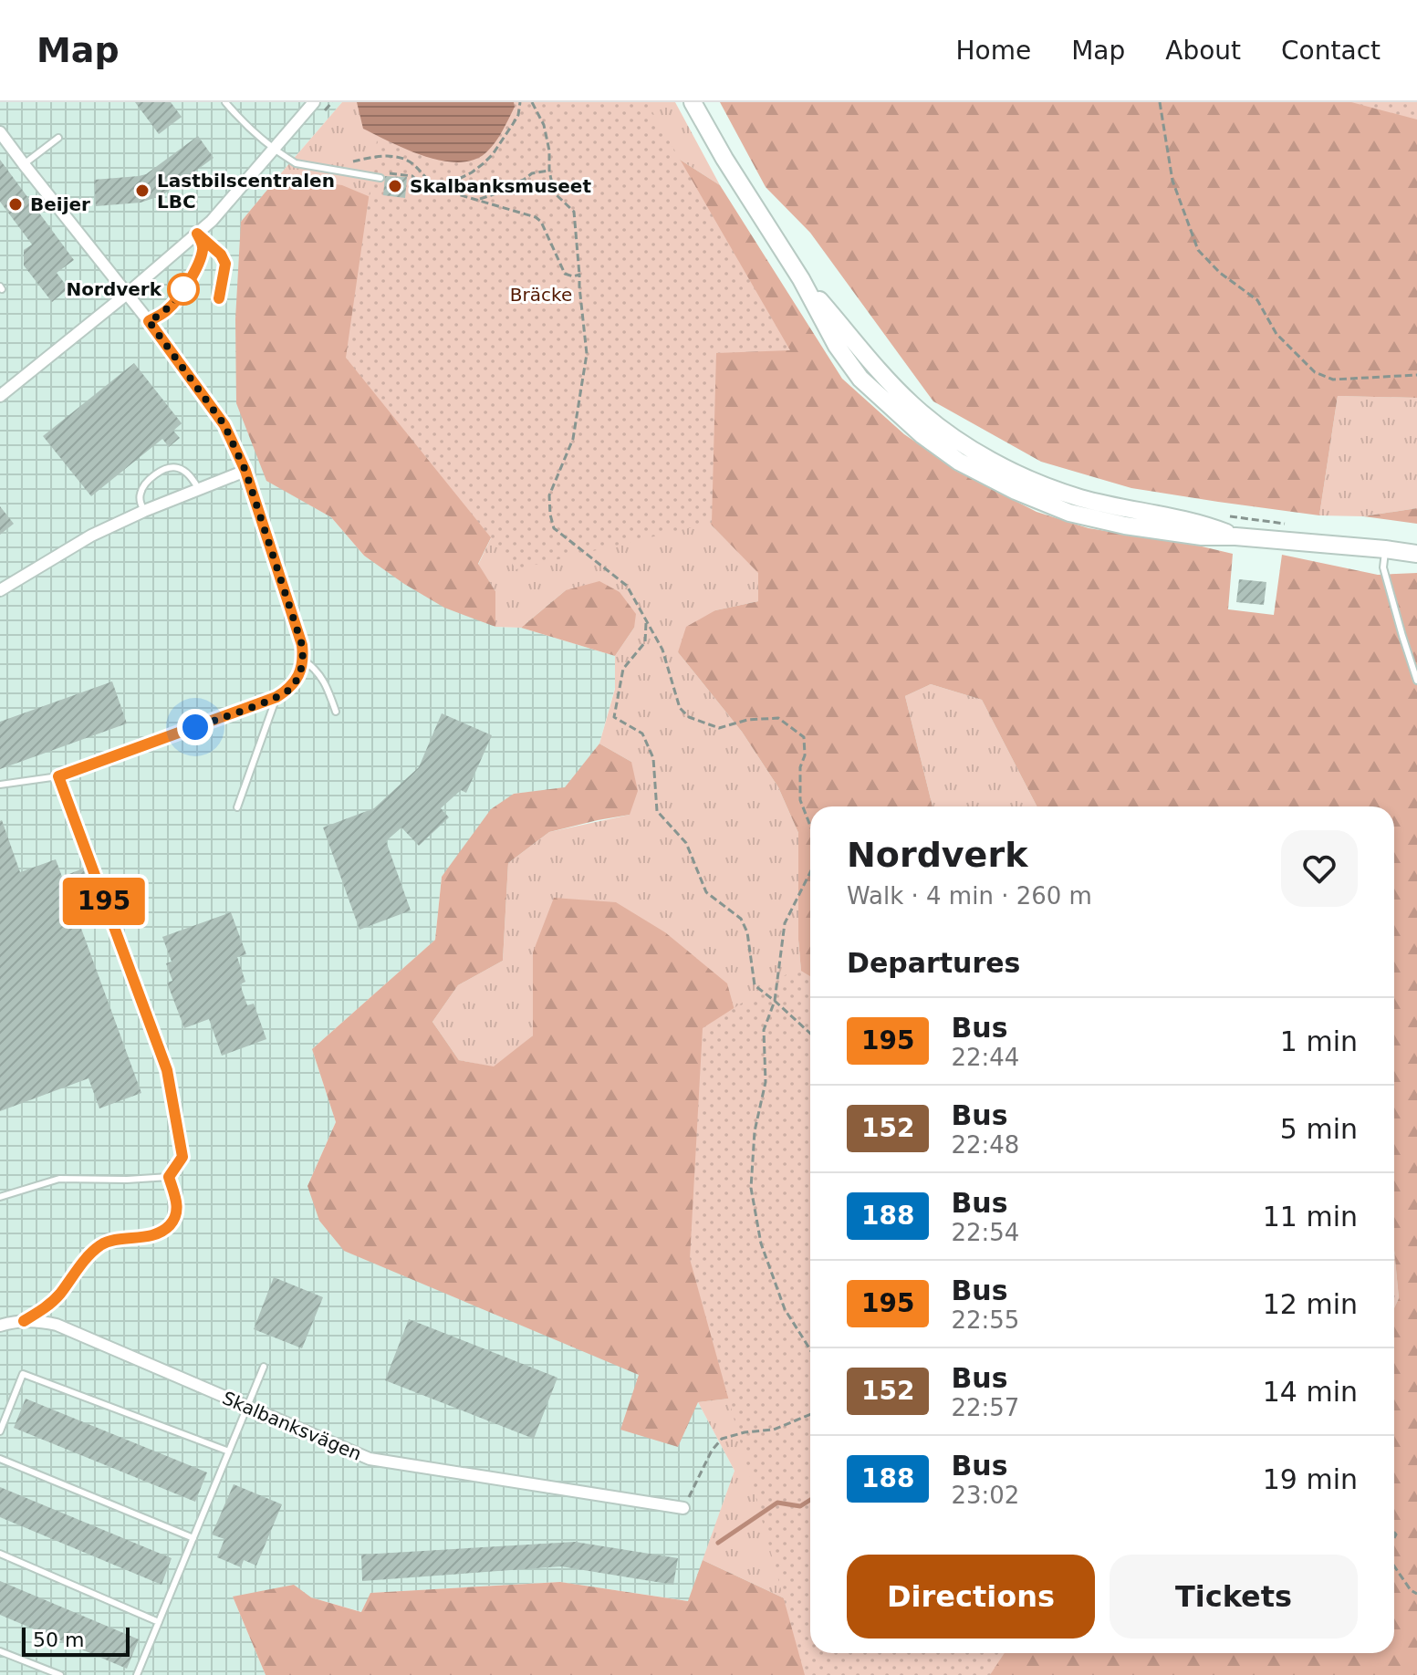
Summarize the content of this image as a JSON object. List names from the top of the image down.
{
  "streets": {
    "street": ["Skalbanksvägen"]
  },
  "parks": ["Bräcke"],
  "places": [
    "Skalbanksmuseet",
    "Lastbilscentralen LBC",
    "Beijer",
    "Nordverk"
  ],
  "lines": ["bus line 195"],
  "scale_bar": "50 m",
  "page": {
    "header": "Map",
    "nav": [
      "Home",
      "Map",
      "About",
      "Contact"
    ],
    "on_map": "195",
    "heading": [
      ["Nordverk", "Walk · 4 min · 260 m"],
      "Departures"
    ],
    "list": [
      {
        "mark": "195",
        "name": "Bus",
        "note": "22:44",
        "value": "1 min"
      },
      {
        "mark": "152",
        "name": "Bus",
        "note": "22:48",
        "value": "5 min"
      },
      {
        "mark": "188",
        "name": "Bus",
        "note": "22:54",
        "value": "11 min"
      },
      {
        "mark": "195",
        "name": "Bus",
        "note": "22:55",
        "value": "12 min"
      },
      {
        "mark": "152",
        "name": "Bus",
        "note": "22:57",
        "value": "14 min"
      },
      {
        "mark": "188",
        "name": "Bus",
        "note": "23:02",
        "value": "19 min"
      }
    ],
    "buttons": ["Directions", "Tickets"],
    "scale": "50 m"
  }
}
